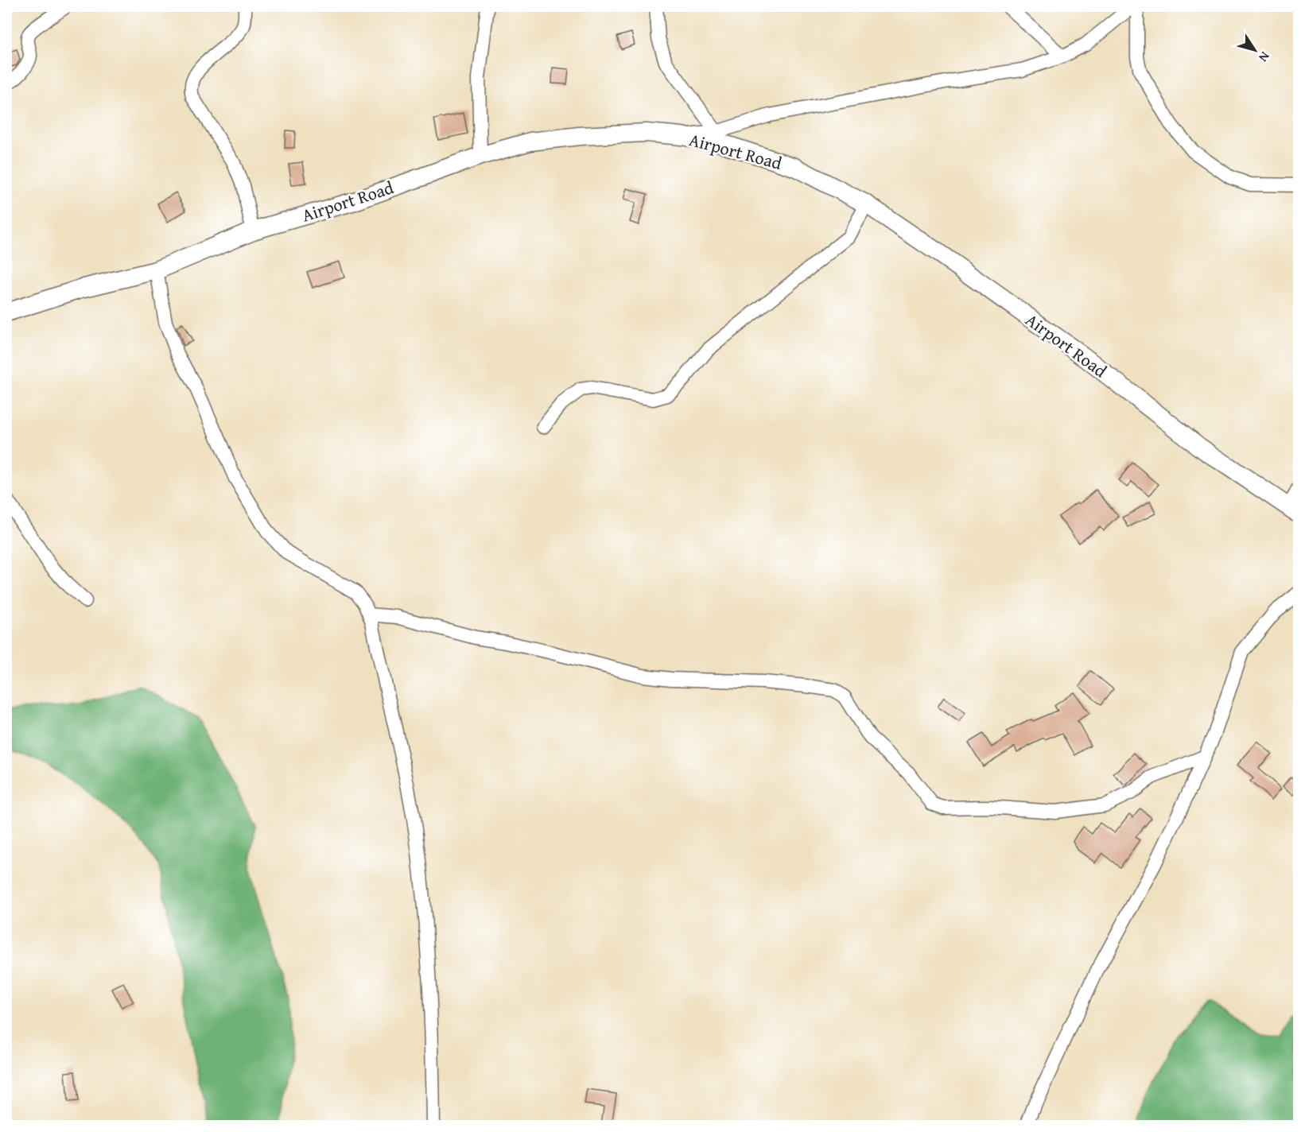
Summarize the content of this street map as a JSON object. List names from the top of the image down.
{
  "streets": {
    "main road": ["Airport Road"]
  },
  "north": "bottom right"
}
